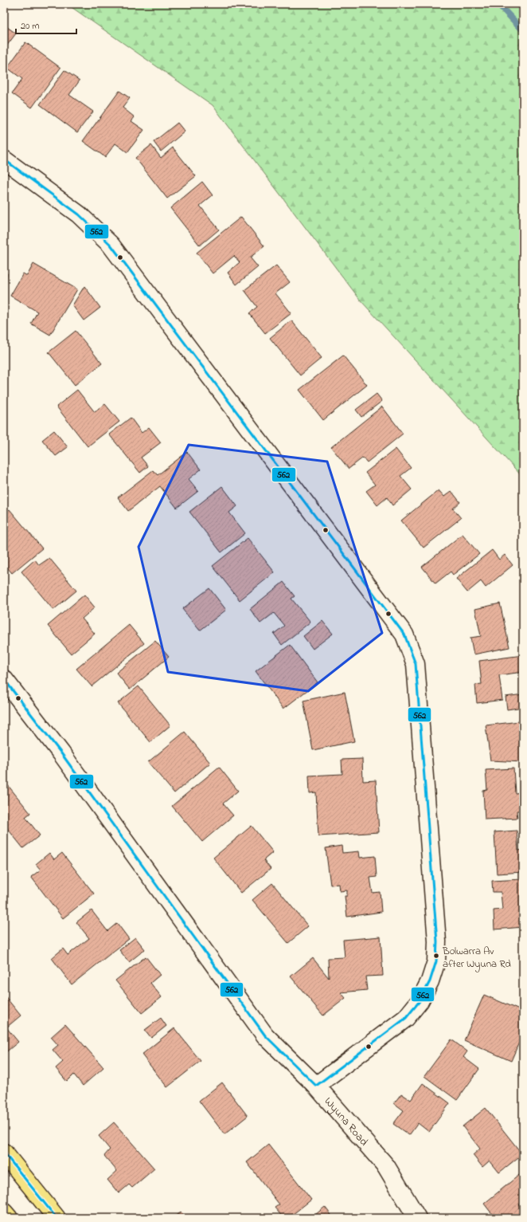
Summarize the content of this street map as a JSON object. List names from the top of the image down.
{
  "streets": {
    "street": ["Wyuna Road"]
  },
  "places": ["Bolwarra Av after Wyuna Rd"],
  "lines": ["transit line 562"],
  "scale_bar": "20 m"
}
